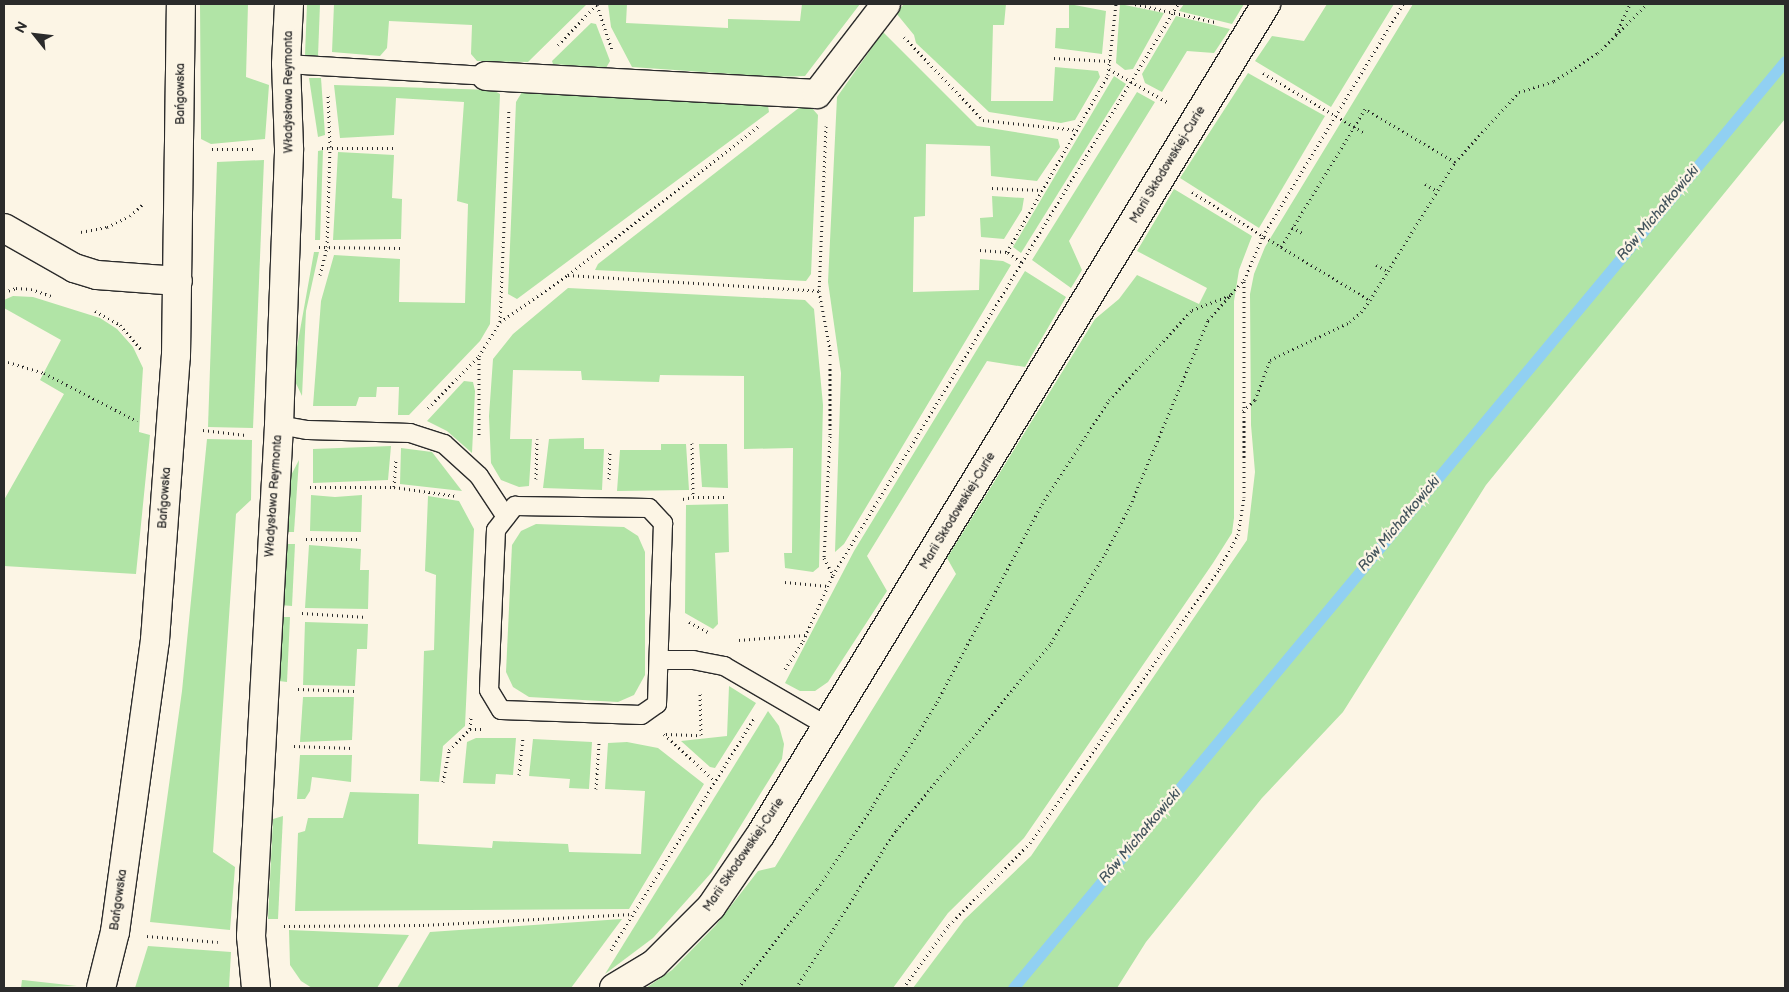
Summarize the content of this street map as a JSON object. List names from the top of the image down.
{
  "streets": {
    "street": ["Władysława Reymonta", "Bańgowska", "Marii Skłodowskiej-Curie"]
  },
  "water": ["Rów Michałkowicki"],
  "north": "top left"
}
